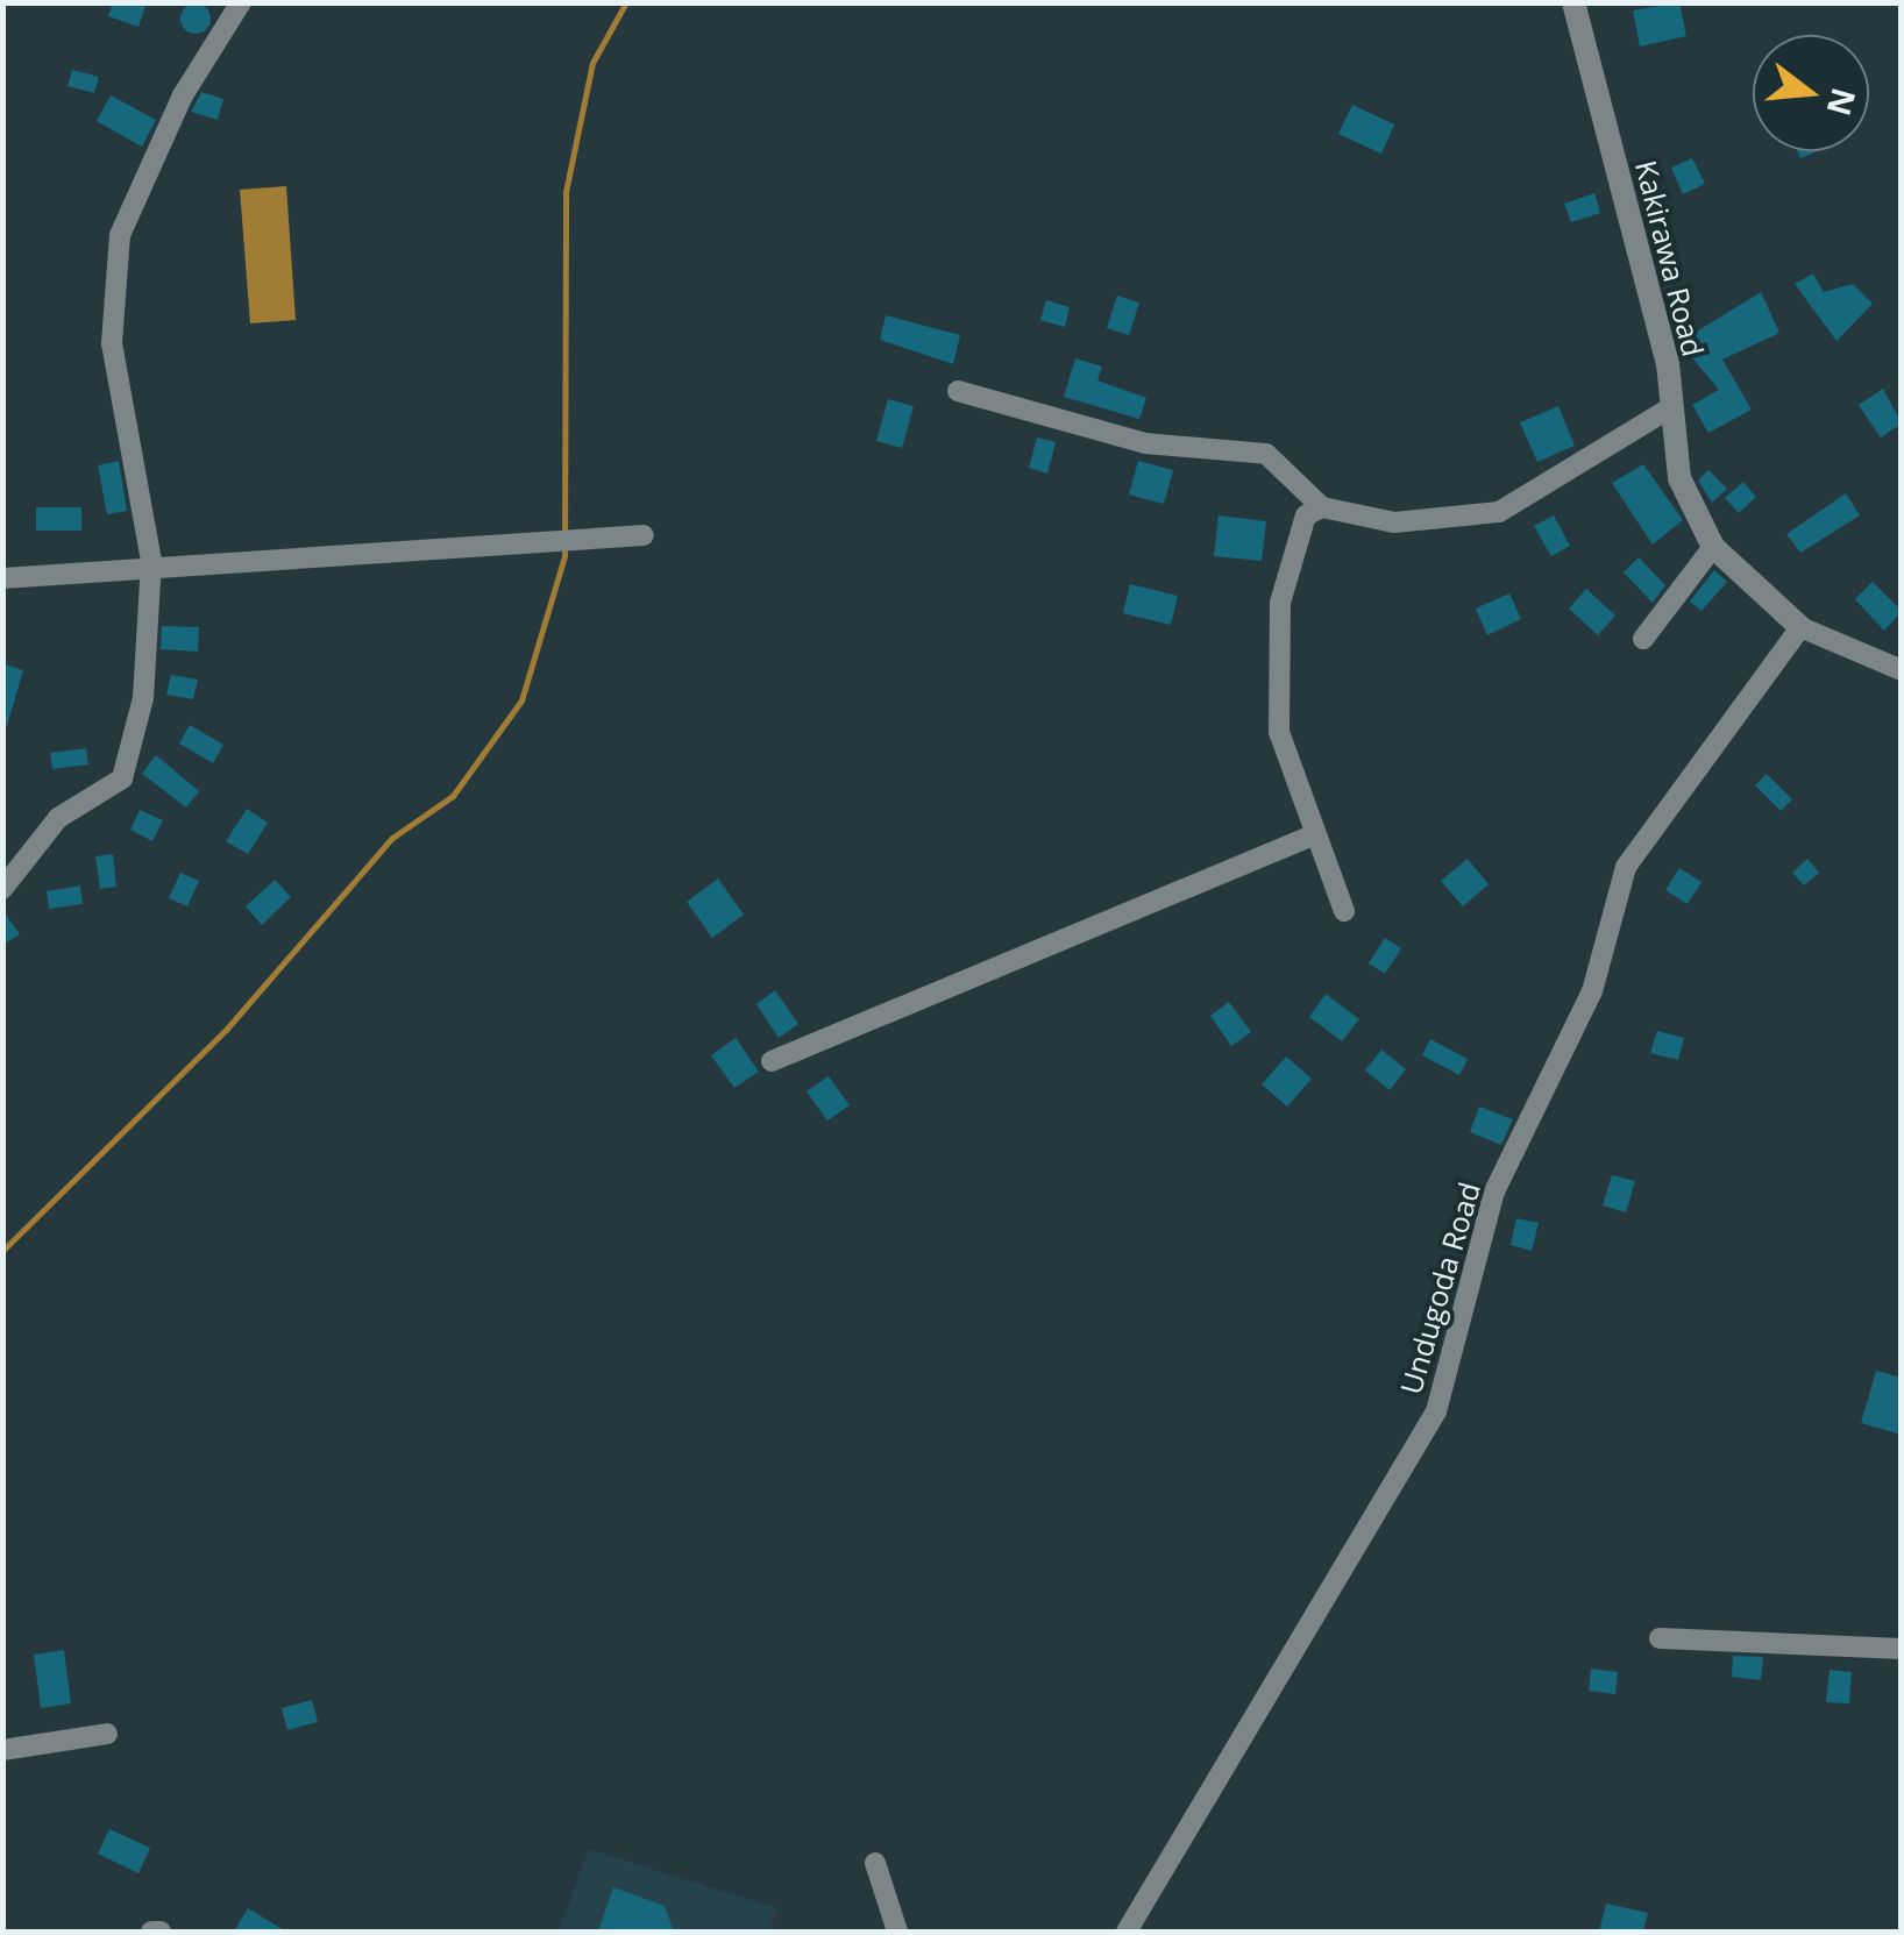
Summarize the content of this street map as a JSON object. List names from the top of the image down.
{
  "streets": {
    "street": ["Kakirawa Road", "Undugoda Road"]
  },
  "crossings": [
    ["Kakirawa Road", "Undugoda Road"]
  ],
  "north": "right"
}
